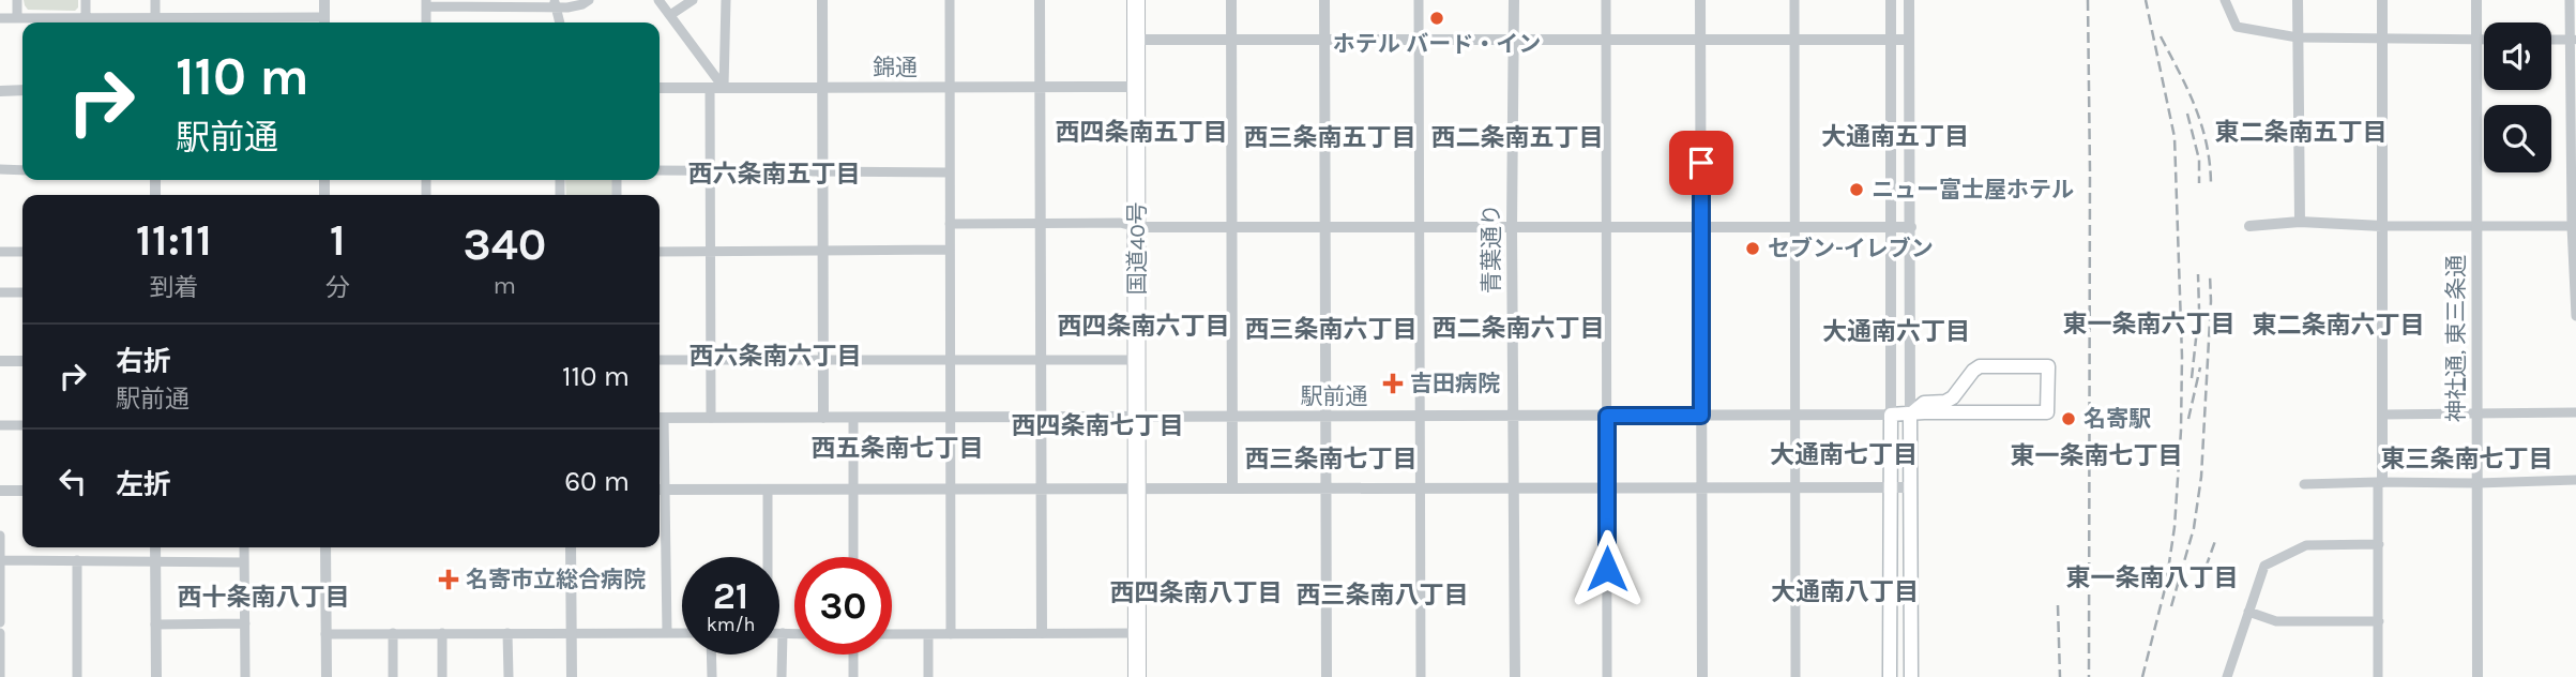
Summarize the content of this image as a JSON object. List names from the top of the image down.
{
  "streets": {
    "highway": ["国道40号"],
    "street": [
      "錦通",
      "青葉通り",
      "神社通, 東三条通",
      "駅前通"
    ]
  },
  "crossings": [
    ["錦通", "国道40号"],
    ["国道40号", "駅前通"],
    ["青葉通り", "駅前通"]
  ],
  "districts": [
    "西四条南五丁目",
    "東二条南五丁目",
    "大通南五丁目",
    "西三条南五丁目",
    "西二条南五丁目",
    "西六条南五丁目",
    "東一条南六丁目",
    "東二条南六丁目",
    "西四条南六丁目",
    "西二条南六丁目",
    "西三条南六丁目",
    "大通南六丁目",
    "西六条南六丁目",
    "西四条南七丁目",
    "西五条南七丁目",
    "大通南七丁目",
    "東一条南七丁目",
    "西三条南七丁目",
    "東三条南七丁目",
    "東一条南八丁目",
    "大通南八丁目",
    "西四条南八丁目",
    "西三条南八丁目",
    "西十条南八丁目"
  ],
  "places": {
    "other": [
      "ホテル バード・イン",
      "ニュー富士屋ホテル",
      "セブン-イレブン",
      "名寄駅"
    ],
    "health": ["吉田病院", "名寄市立総合病院"]
  },
  "page": {
    "turn": ["110 m", "駅前通"],
    "eta": [
      "11:11",
      "到着",
      "1",
      "分",
      "340",
      "m"
    ],
    "list": [
      {
        "name": "右折",
        "note": "駅前通",
        "value": "110 m"
      },
      {
        "name": "左折",
        "value": "60 m"
      }
    ],
    "speed": "21 km/h",
    "limit": "30"
  }
}
